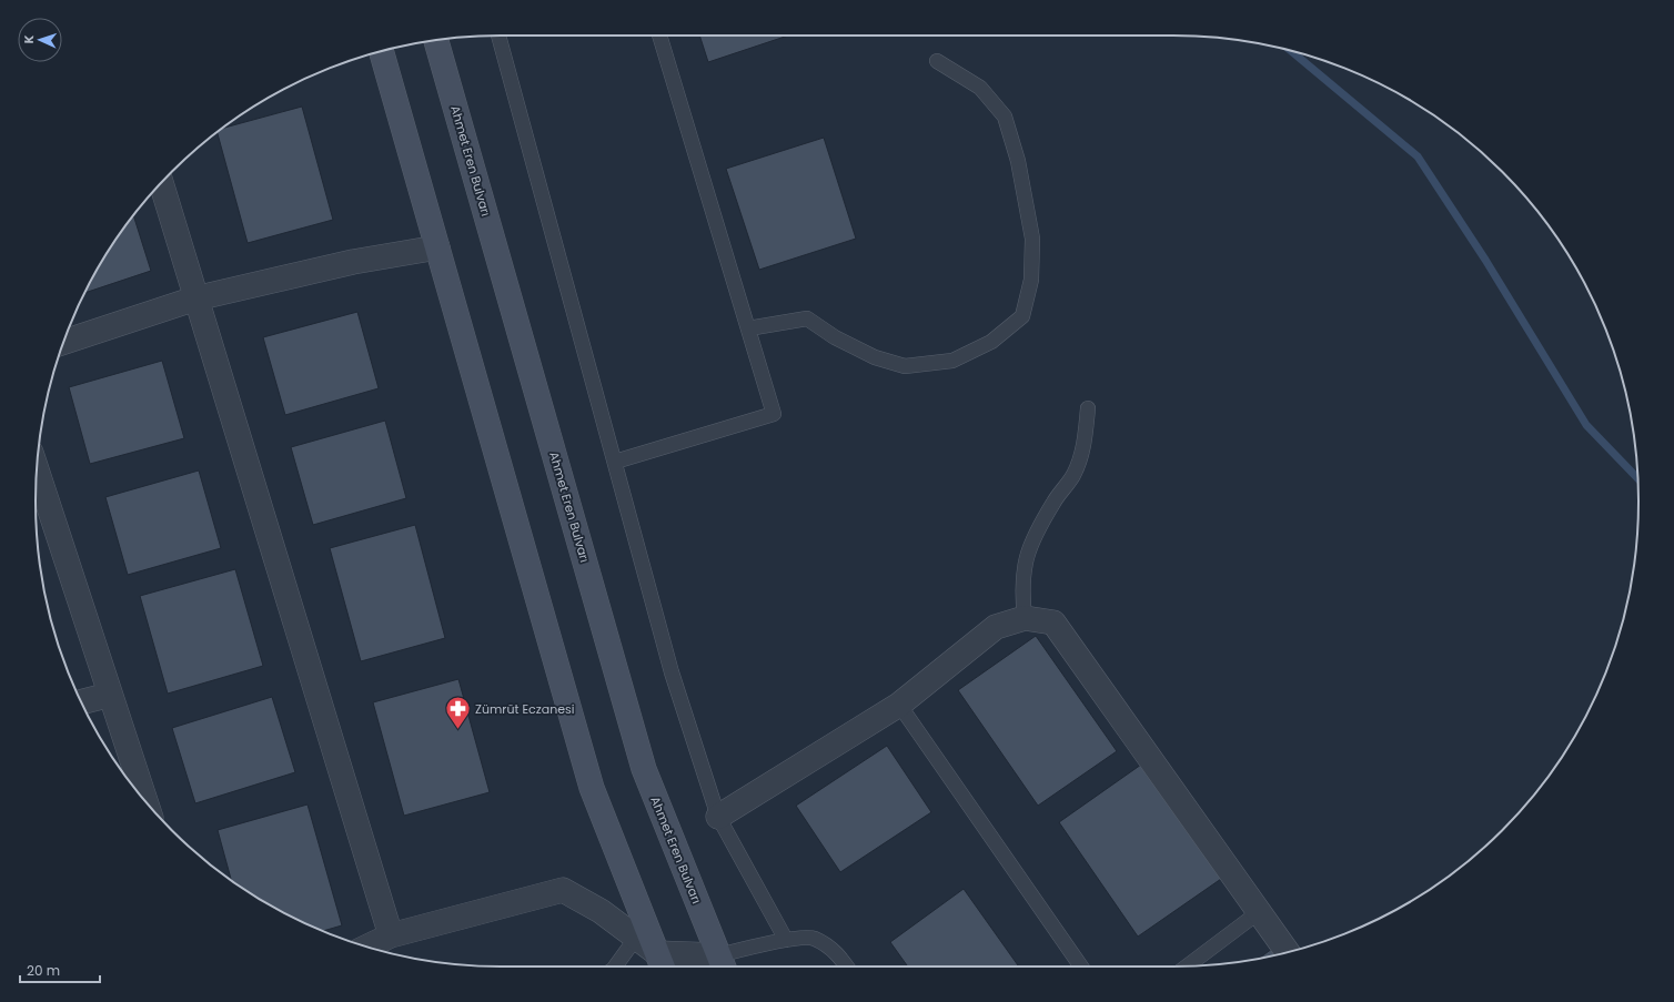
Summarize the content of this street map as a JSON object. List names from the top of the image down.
{
  "streets": {
    "main road": ["Ahmet Eren Bulvarı"]
  },
  "places": {
    "pharmacy": ["Zümrüt Eczanesi"]
  },
  "scale_bar": "20 m",
  "north": "left"
}
